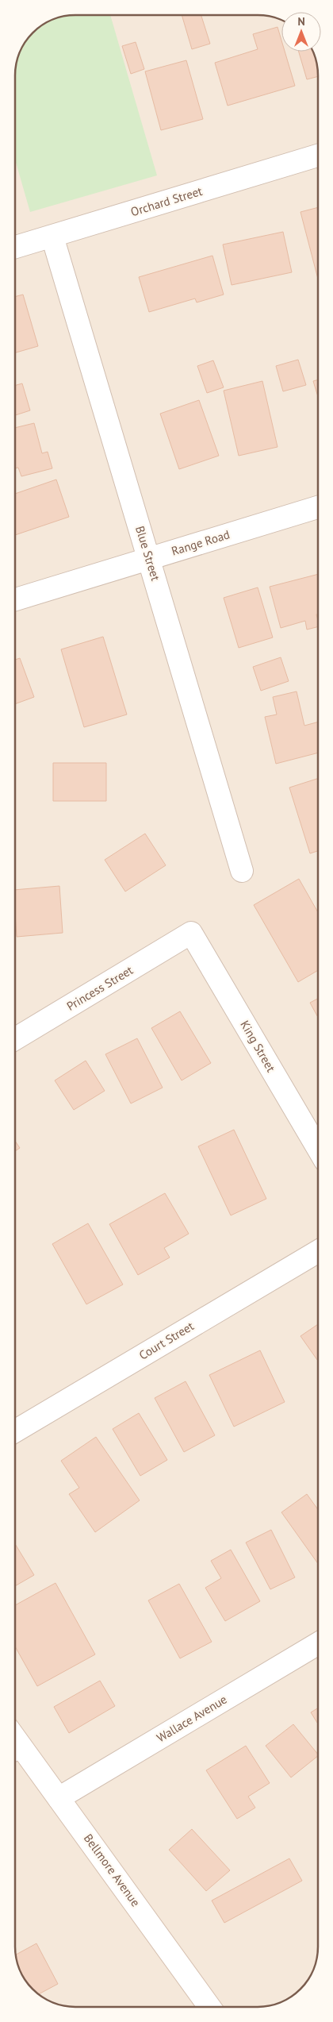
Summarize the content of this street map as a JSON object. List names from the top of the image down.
{
  "streets": {
    "street": [
      "Orchard Street",
      "Range Road",
      "Blue Street",
      "Princess Street",
      "King Street",
      "Court Street",
      "Wallace Avenue",
      "Bellmore Avenue"
    ]
  },
  "crossings": [
    ["Orchard Street", "Blue Street"],
    ["Range Road", "Blue Street"],
    ["Princess Street", "King Street"],
    ["Wallace Avenue", "Bellmore Avenue"]
  ],
  "north": "top"
}
